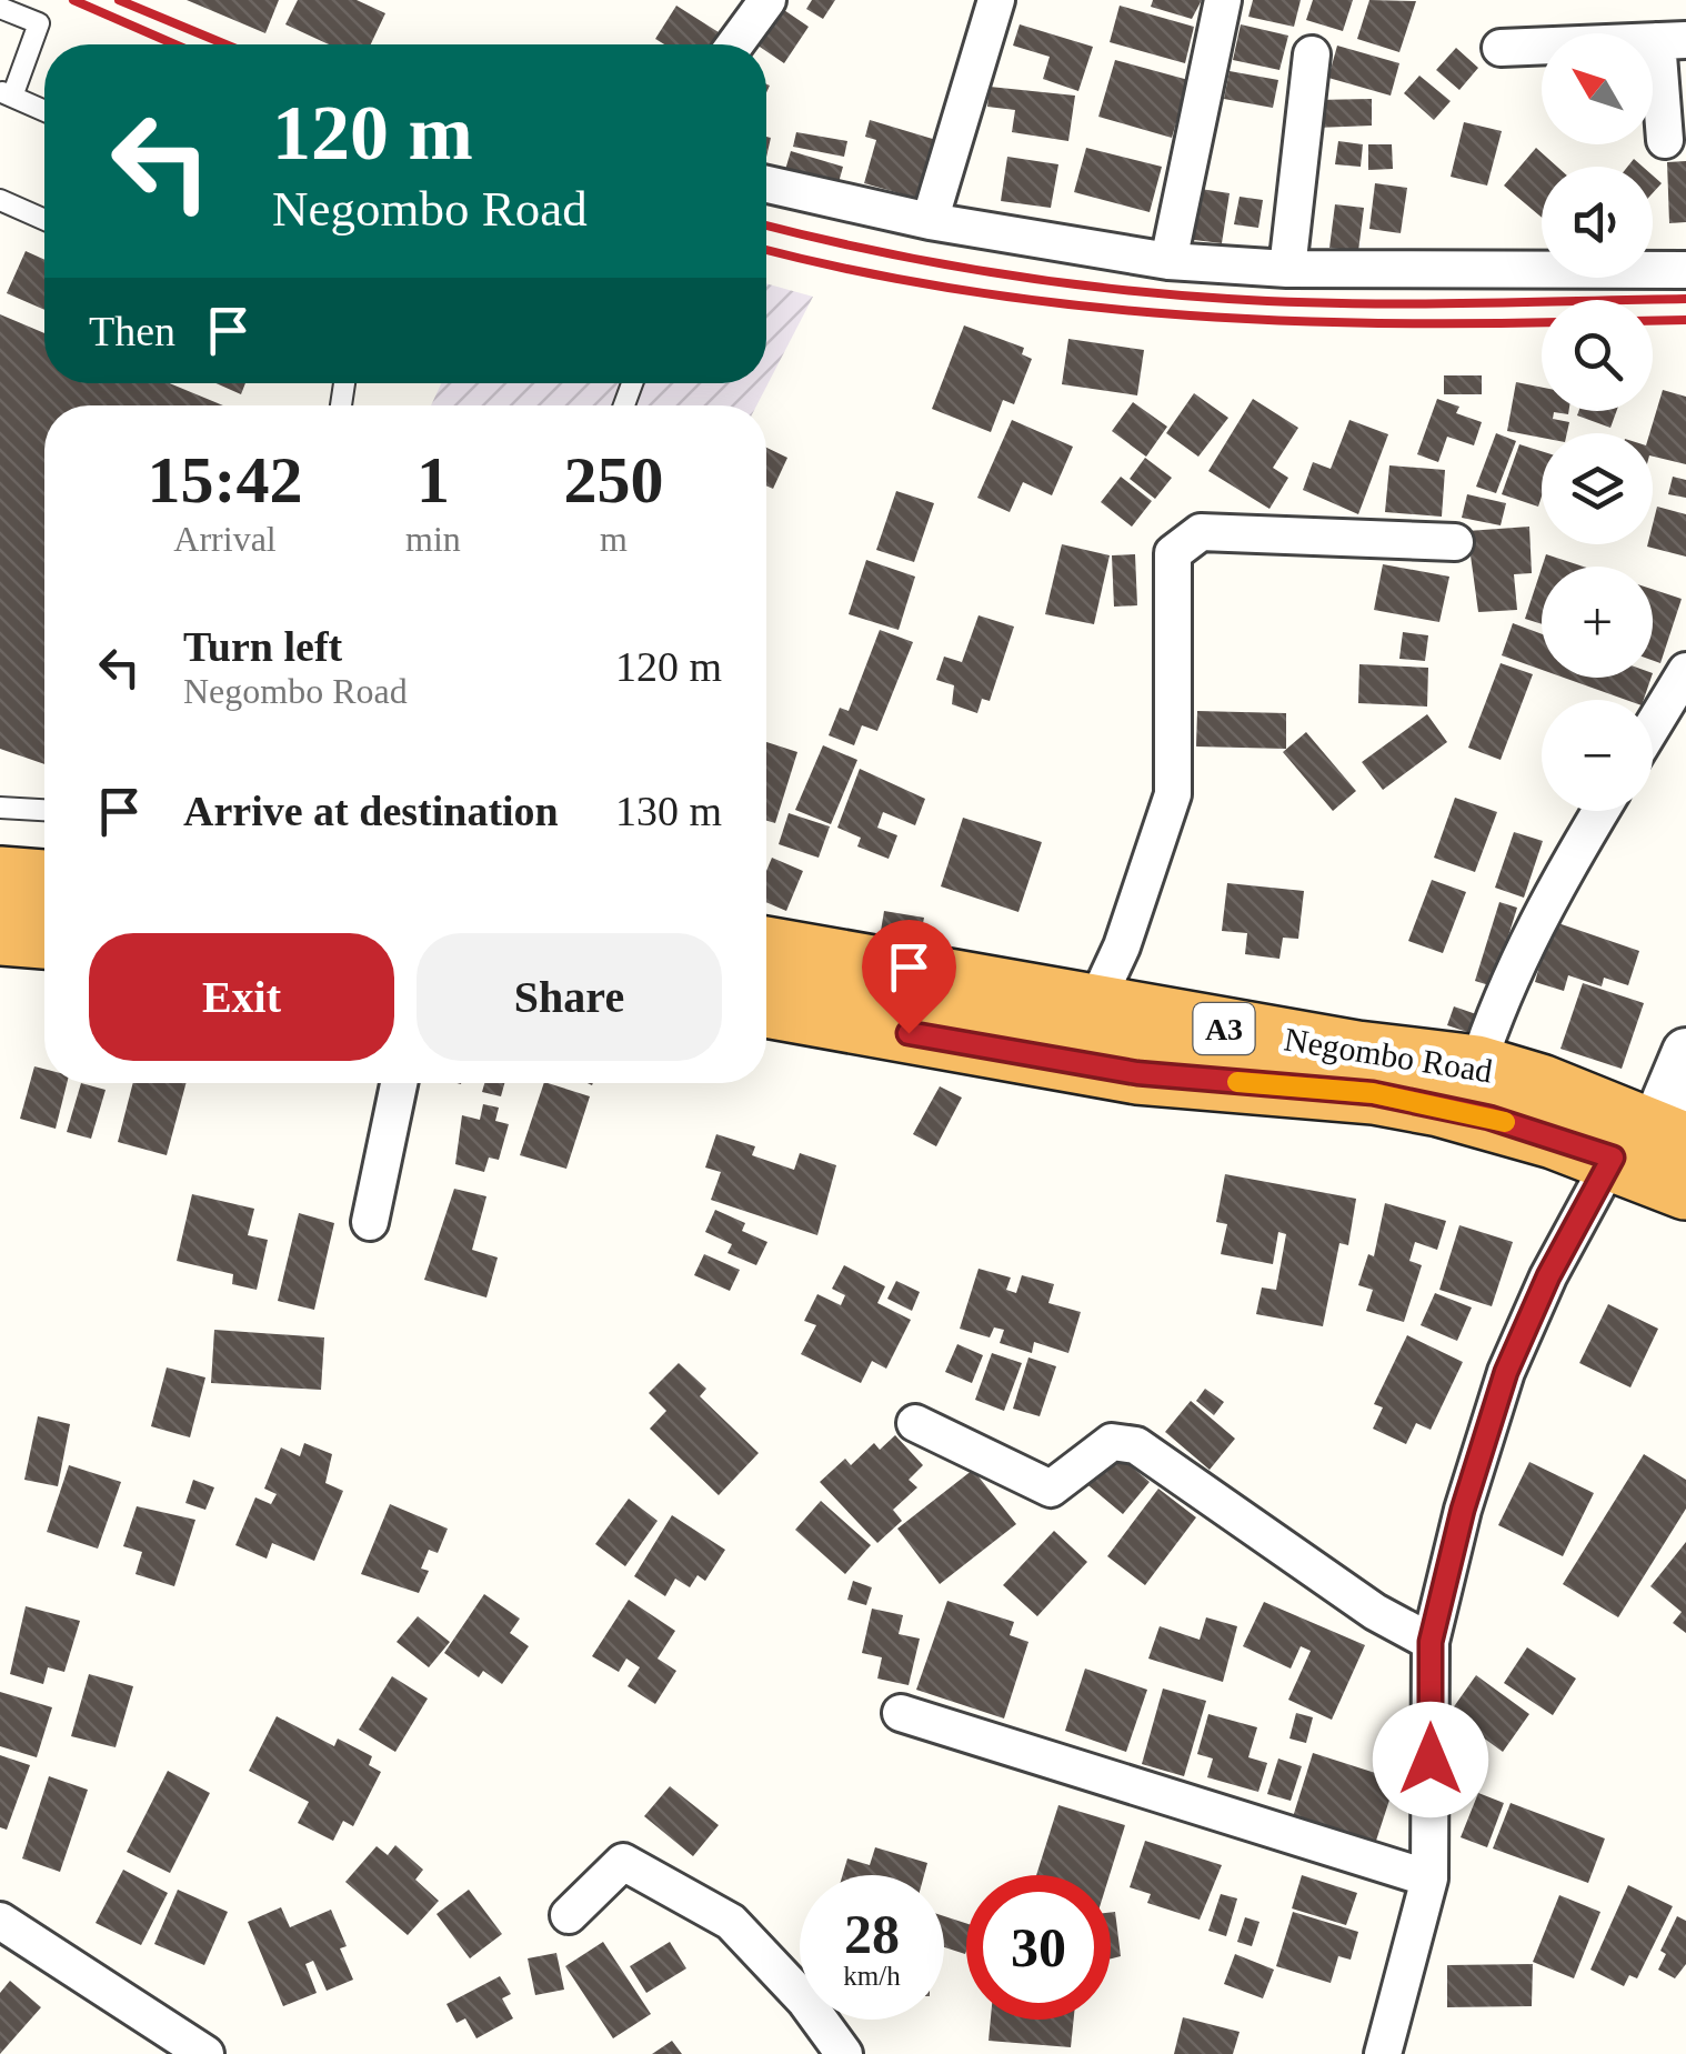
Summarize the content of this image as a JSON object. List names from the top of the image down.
{
  "streets": {
    "highway": ["A3", "Negombo Road"]
  },
  "north": "top left",
  "page": {
    "map_buttons": ["+", "−"],
    "turn": ["120 m", "Negombo Road"],
    "then": "Then",
    "eta": [
      "15:42",
      "Arrival",
      "1",
      "min",
      "250",
      "m"
    ],
    "list": [
      {
        "name": "Turn left",
        "note": "Negombo Road",
        "value": "120 m"
      },
      {
        "name": "Arrive at destination",
        "value": "130 m"
      }
    ],
    "buttons": ["Exit", "Share"],
    "speed": "28 km/h",
    "limit": "30"
  }
}
